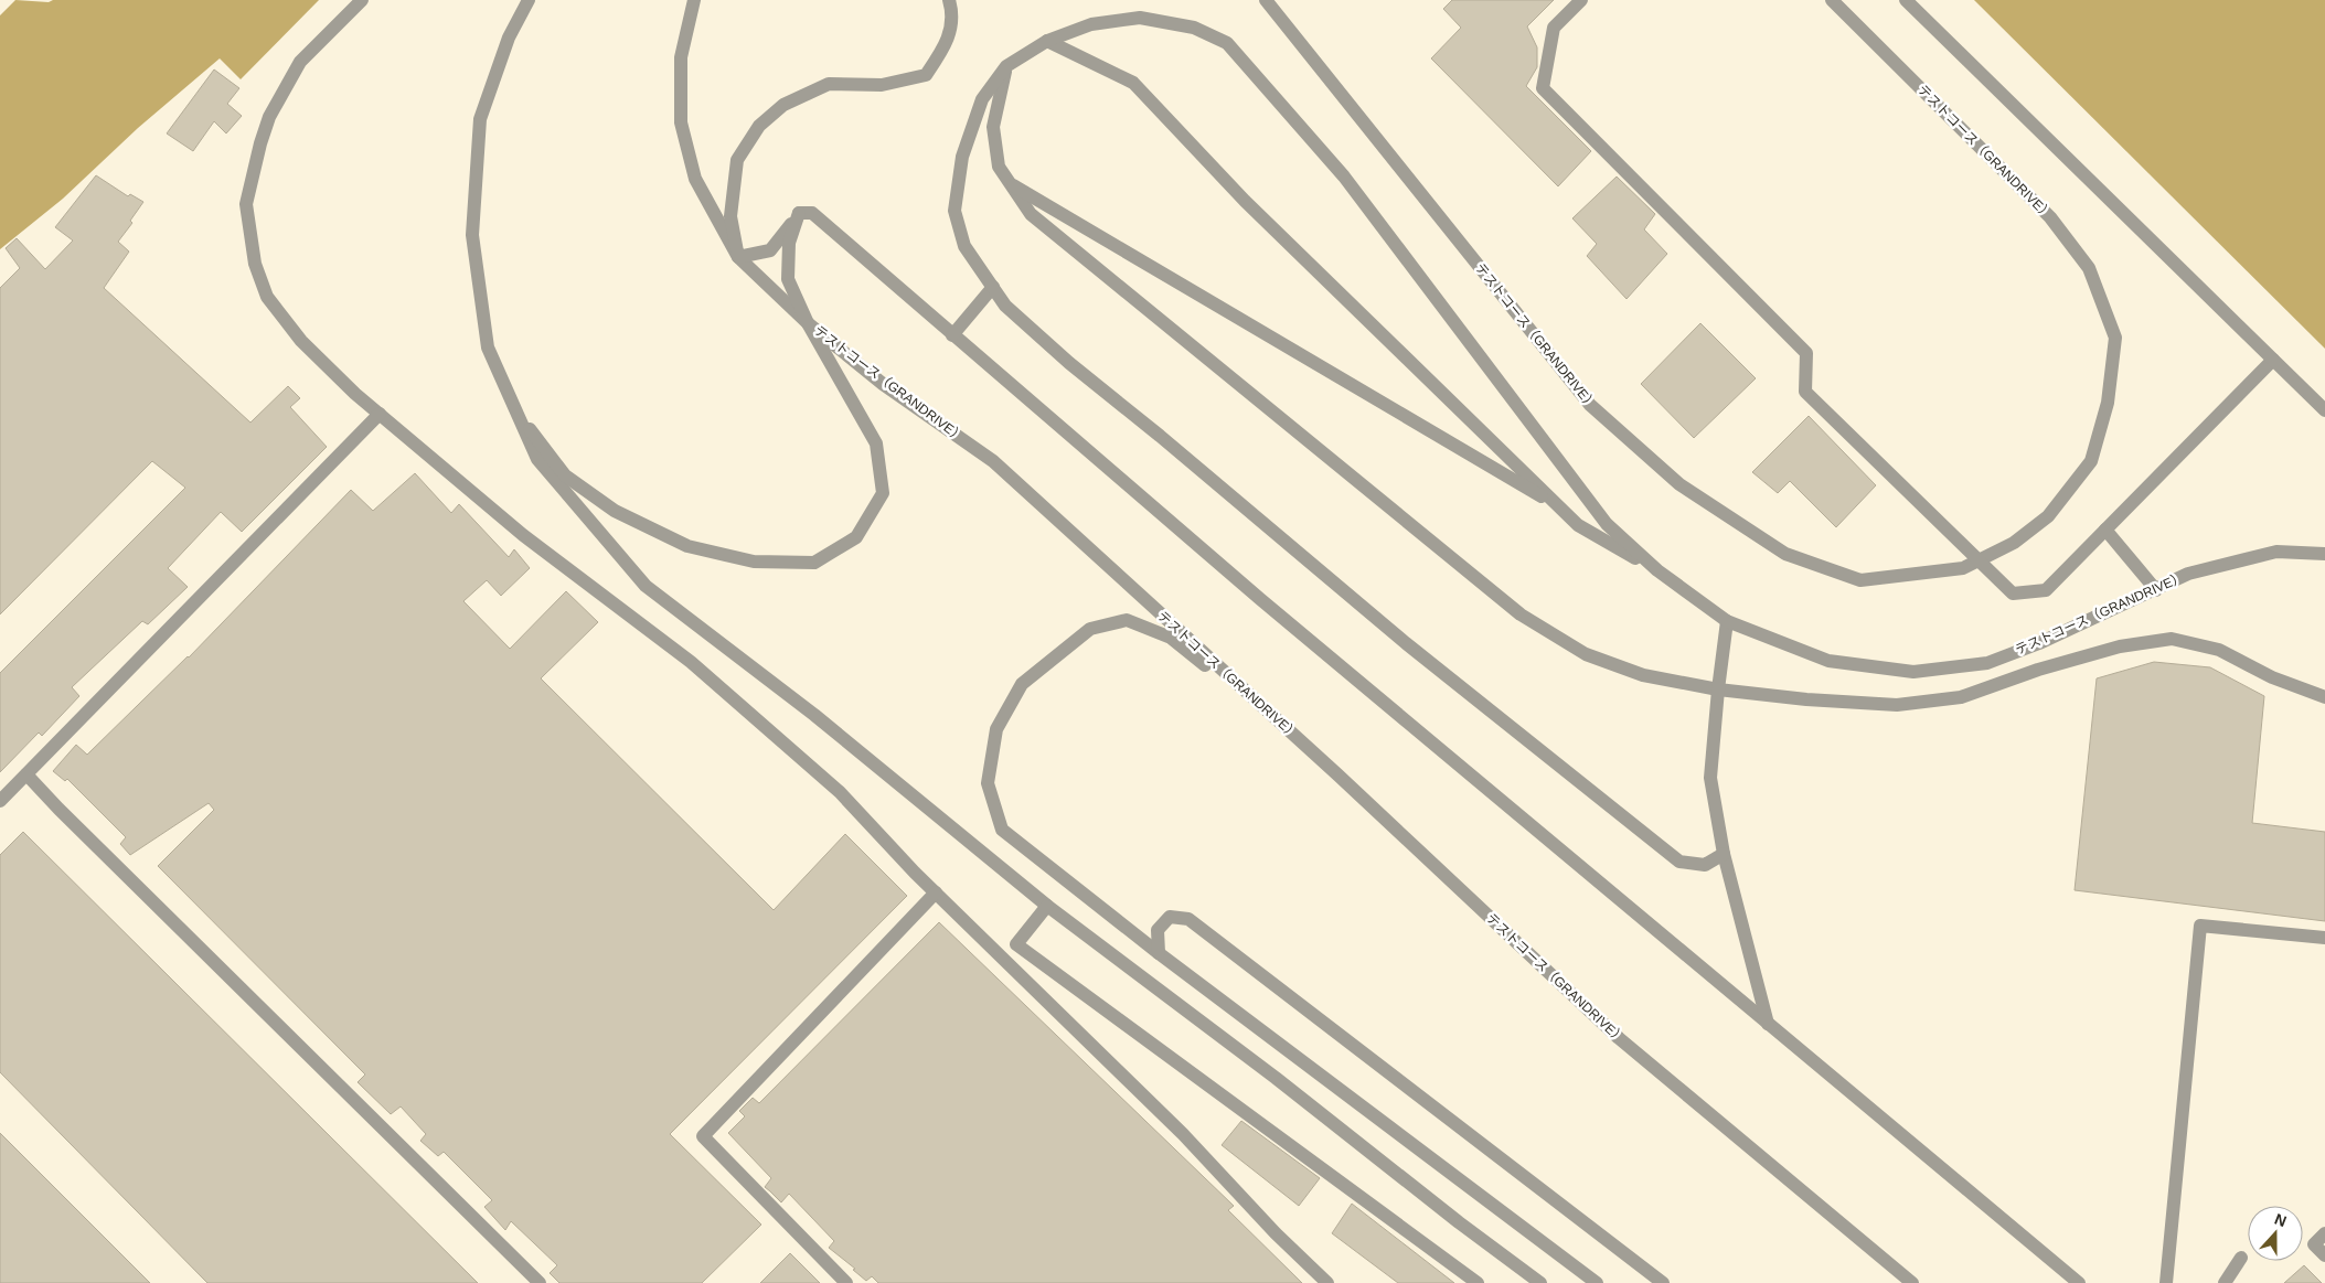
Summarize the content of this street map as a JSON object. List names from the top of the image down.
{
  "streets": {
    "lane": ["テストコース（GRANDRIVE）"]
  },
  "north": "top"
}
